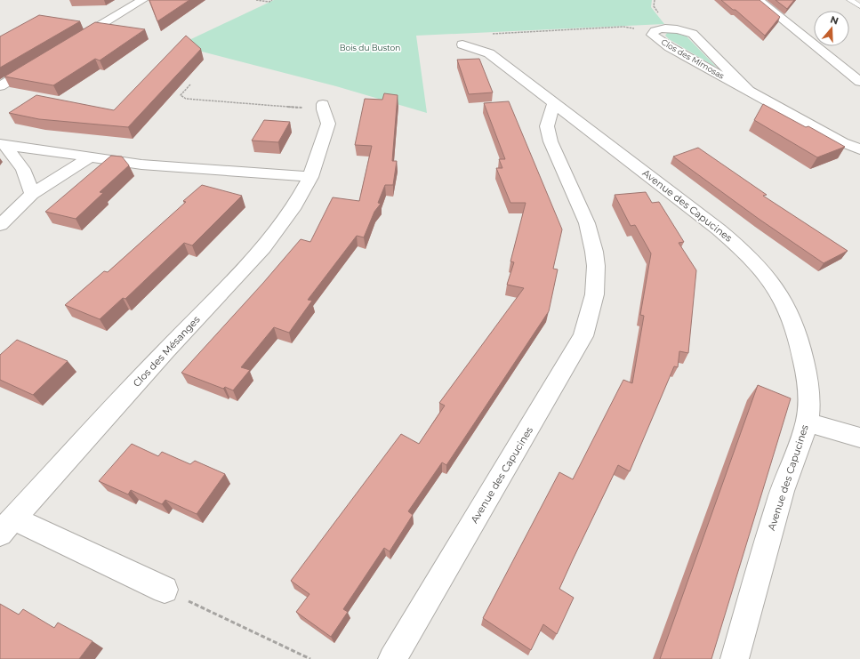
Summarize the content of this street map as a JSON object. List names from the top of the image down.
{
  "streets": {
    "street": ["Clos des Mimosas", "Avenue des Capucines", "Clos des Mésanges"]
  },
  "parks": ["Bois du Buston"],
  "north": "top"
}
